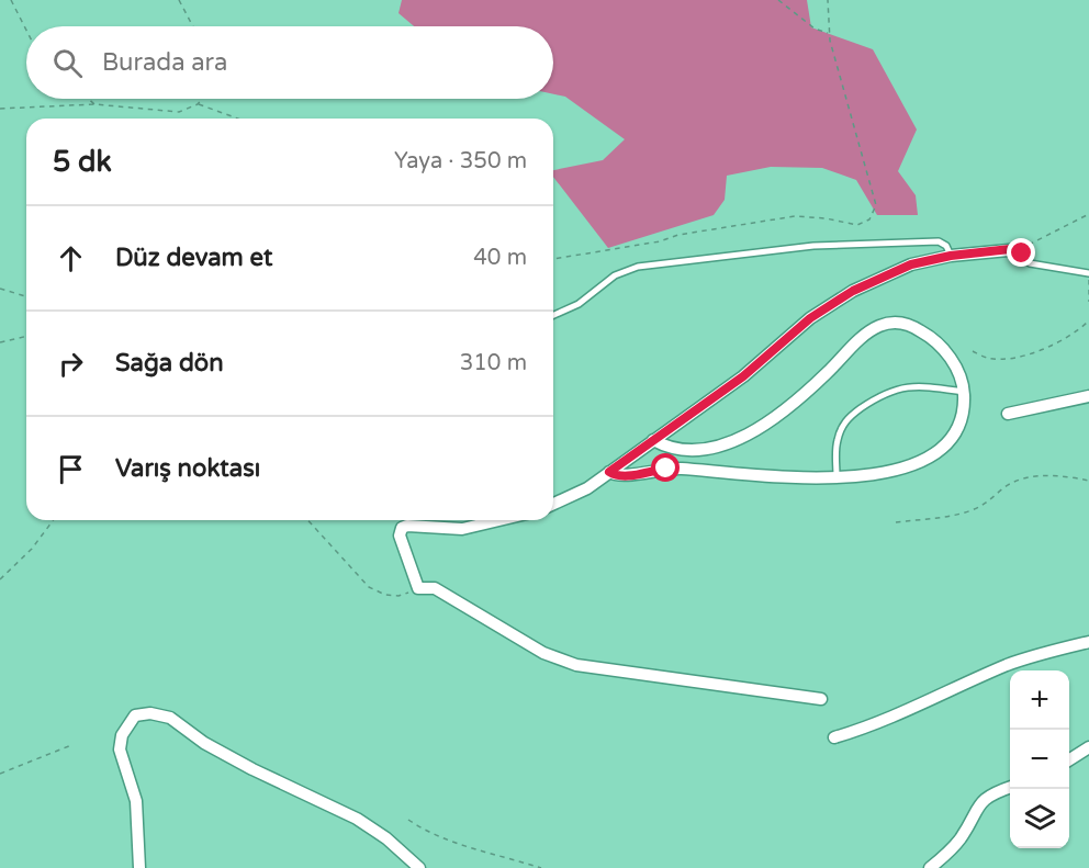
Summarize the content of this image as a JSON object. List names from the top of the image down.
{
  "page": {
    "search": "Burada ara",
    "heading": ["5 dk", "Yaya · 350 m"],
    "list": [
      ["Düz devam et", "40 m"],
      ["Sağa dön", "310 m"],
      "Varış noktası"
    ],
    "map_buttons": ["+", "−"]
  }
}
